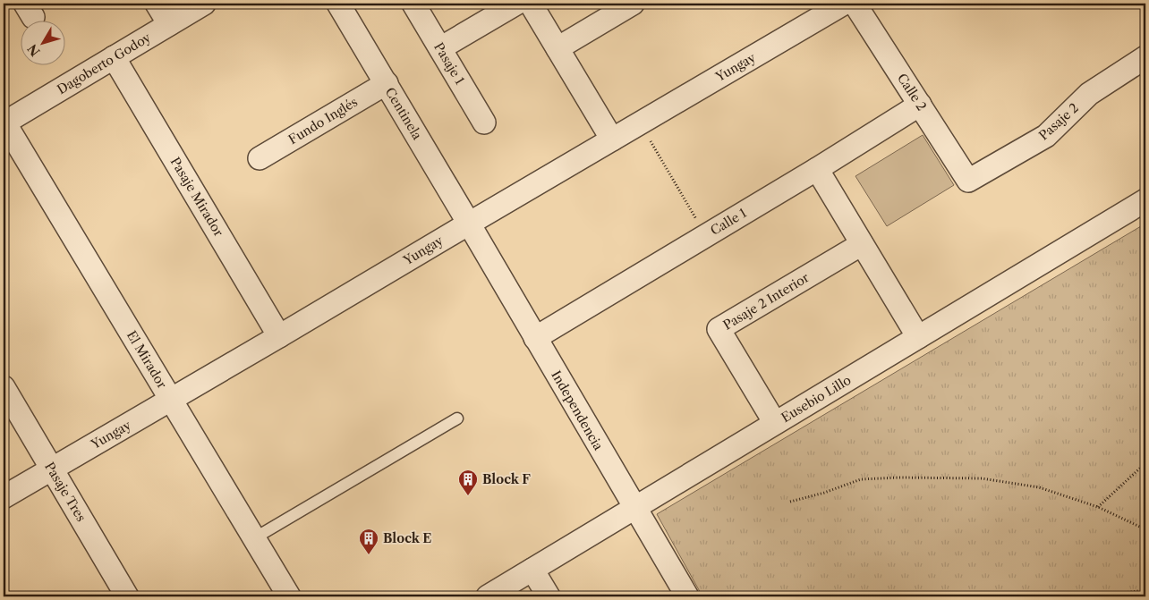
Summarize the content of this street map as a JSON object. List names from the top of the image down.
{
  "streets": {
    "street": [
      "Dagoberto Godoy",
      "Pasaje 1",
      "Yungay",
      "Calle 2",
      "Centinela",
      "Fundo Inglés",
      "Pasaje 2",
      "Pasaje Mirador",
      "Calle 1",
      "Pasaje 2 Interior",
      "El Mirador",
      "Eusebio Lillo",
      "Independencia",
      "Pasaje Tres"
    ]
  },
  "crossings": [
    ["Dagoberto Godoy", "Pasaje Mirador"],
    ["Dagoberto Godoy", "El Mirador"],
    ["Yungay", "Calle 2"],
    ["Yungay", "Centinela"],
    ["Yungay", "Pasaje Mirador"],
    ["Yungay", "El Mirador"],
    ["Yungay", "Independencia"],
    ["Yungay", "Pasaje Tres"],
    ["Calle 2", "Pasaje 2"],
    ["Calle 2", "Calle 1"],
    ["Centinela", "Fundo Inglés"],
    ["Centinela", "Independencia"],
    ["Calle 1", "Independencia"],
    ["Pasaje 2 Interior", "Eusebio Lillo"],
    ["Eusebio Lillo", "Independencia"]
  ],
  "places": {
    "building": ["Block F", "Block E"]
  },
  "north": "bottom left"
}
